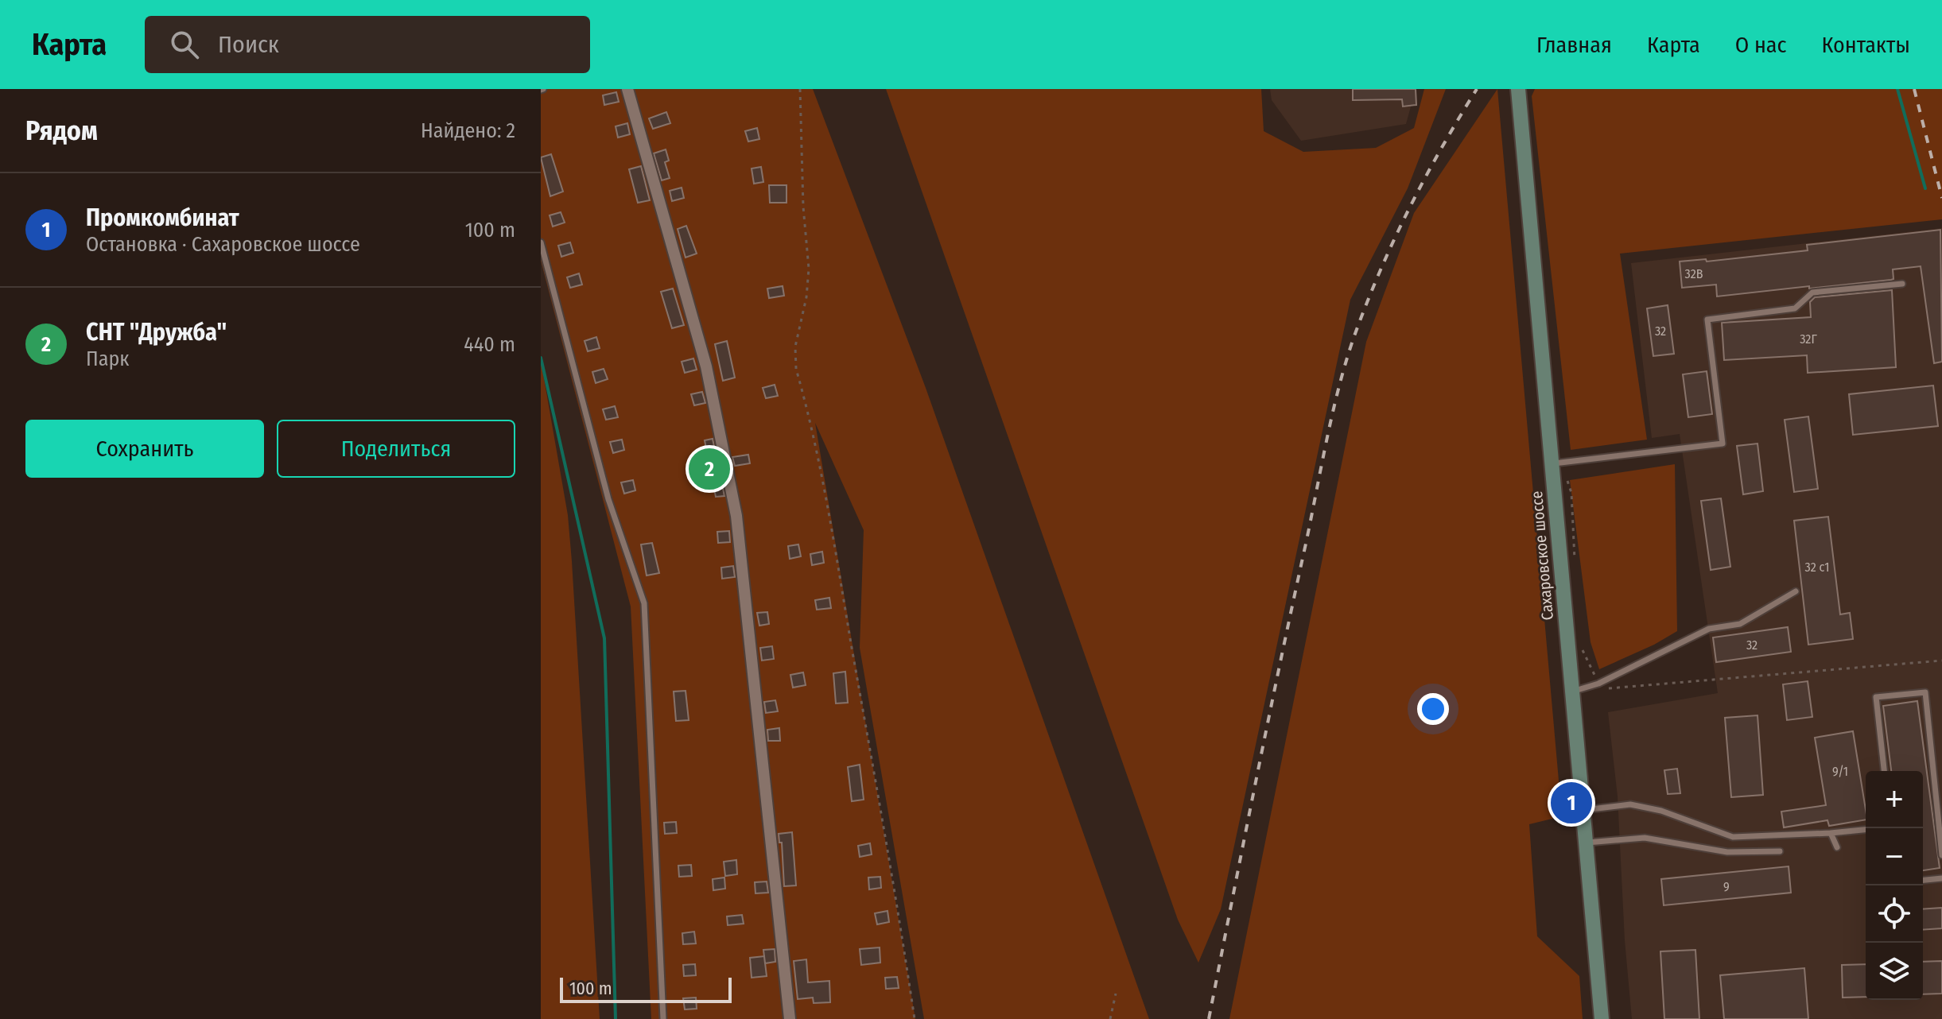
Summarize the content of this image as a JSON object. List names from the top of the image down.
{
  "streets": {
    "main road": ["Сахаровское шоссе"]
  },
  "house_numbers": [
    "32В",
    "32",
    "32Г",
    "32 с1",
    "32",
    "9/1",
    "9"
  ],
  "scale_bar": "100 m",
  "page": {
    "header": "Карта",
    "search": "Поиск",
    "nav": [
      "Главная",
      "Карта",
      "О нас",
      "Контакты"
    ],
    "heading": ["Рядом", "Найдено: 2"],
    "list": [
      {
        "mark": "1",
        "name": "Промкомбинат",
        "note": "Остановка · Сахаровское шоссе",
        "value": "100 m"
      },
      {
        "mark": "2",
        "name": "СНТ \"Дружба\"",
        "note": "Парк",
        "value": "440 m"
      }
    ],
    "buttons": ["Сохранить", "Поделиться"],
    "pins": ["2", "1"],
    "map_buttons": ["+", "−"],
    "scale": "100 m"
  }
}
